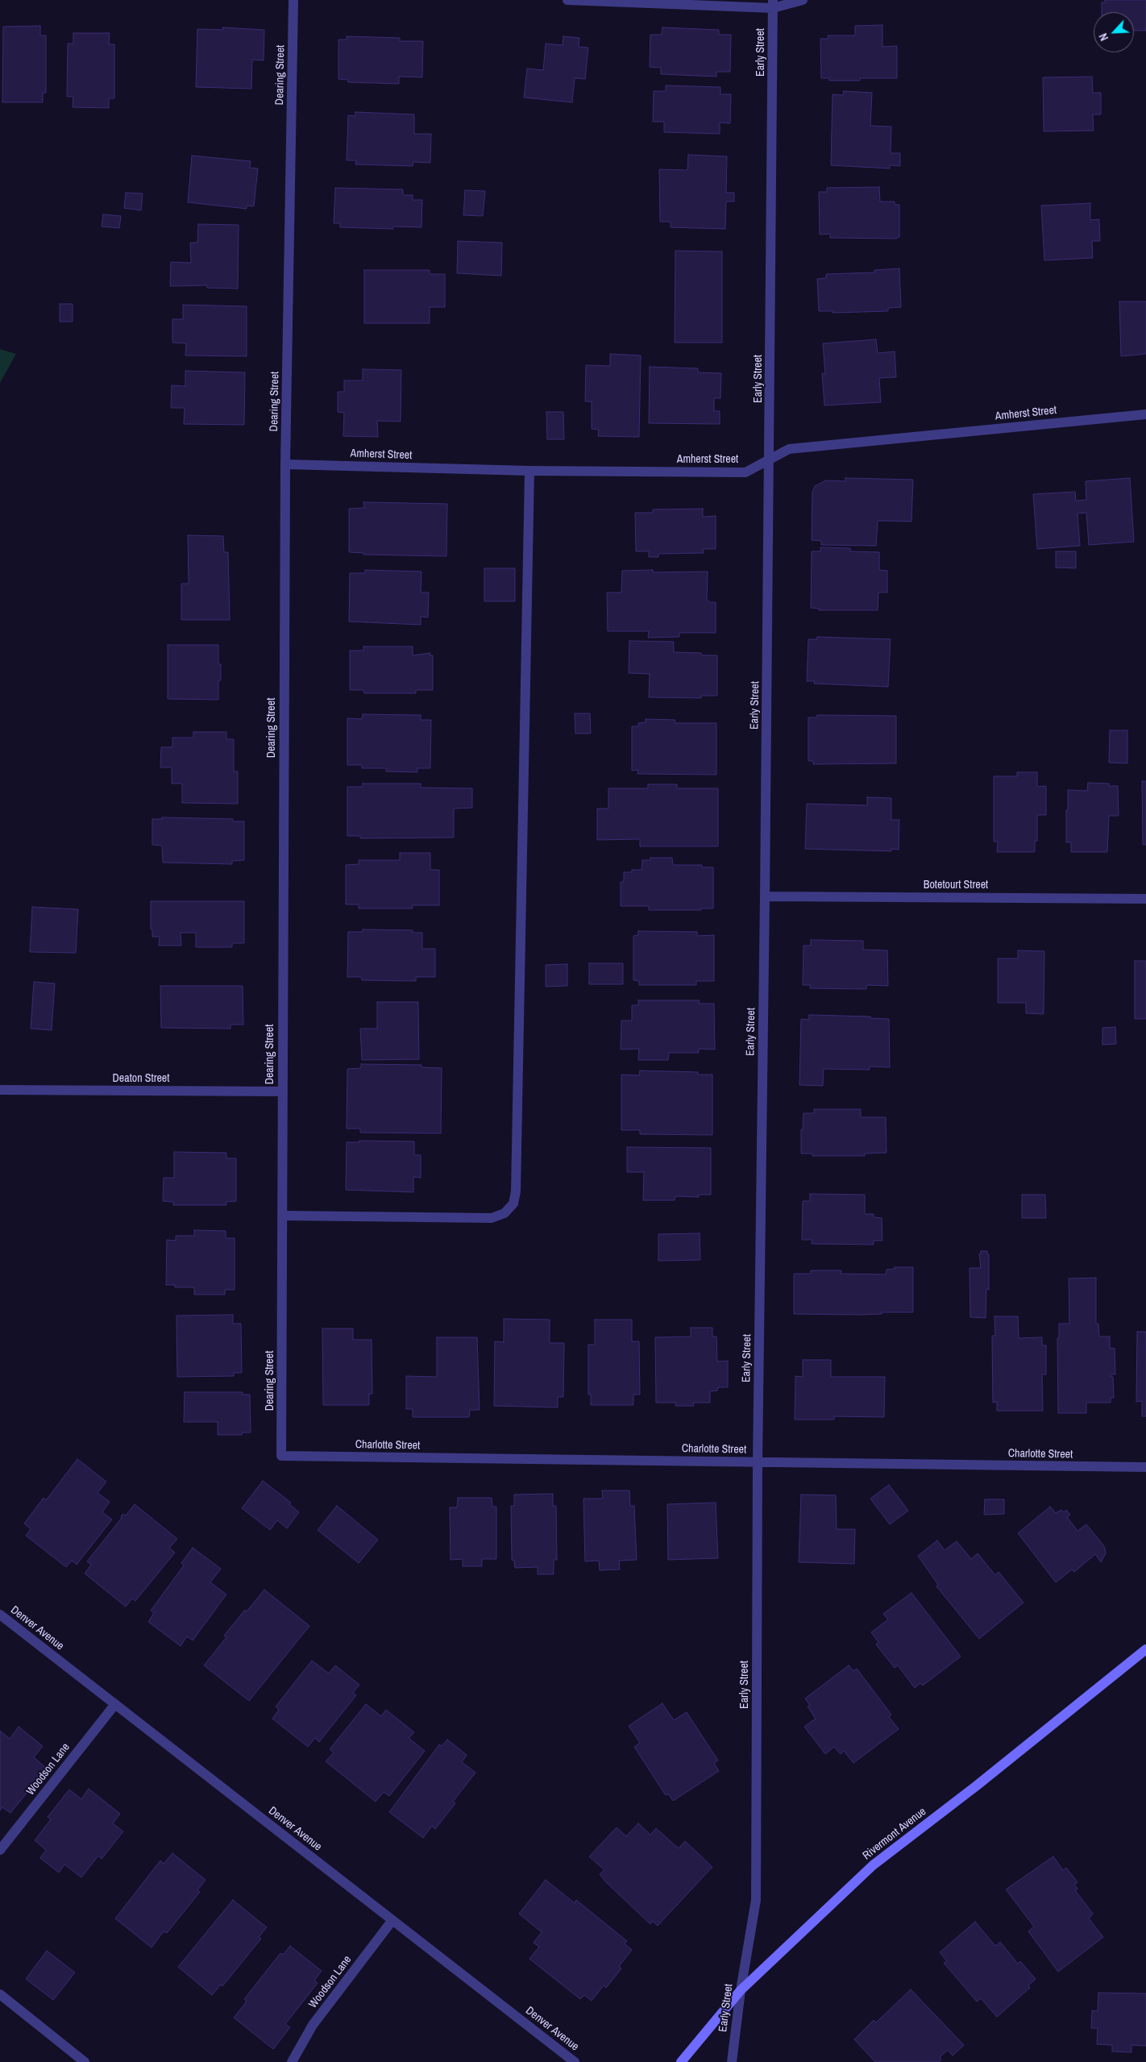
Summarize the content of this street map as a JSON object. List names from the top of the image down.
{
  "streets": {
    "main road": ["Rivermont Avenue"],
    "street": [
      "Early Street",
      "Dearing Street",
      "Amherst Street",
      "Botetourt Street",
      "Deaton Street",
      "Charlotte Street",
      "Denver Avenue",
      "Woodson Lane"
    ]
  },
  "crossings": [
    ["Early Street", "Amherst Street"],
    ["Early Street", "Botetourt Street"],
    ["Early Street", "Charlotte Street"],
    ["Early Street", "Rivermont Avenue"],
    ["Dearing Street", "Amherst Street"],
    ["Dearing Street", "Deaton Street"],
    ["Dearing Street", "Charlotte Street"],
    ["Denver Avenue", "Woodson Lane"]
  ],
  "north": "bottom left"
}
